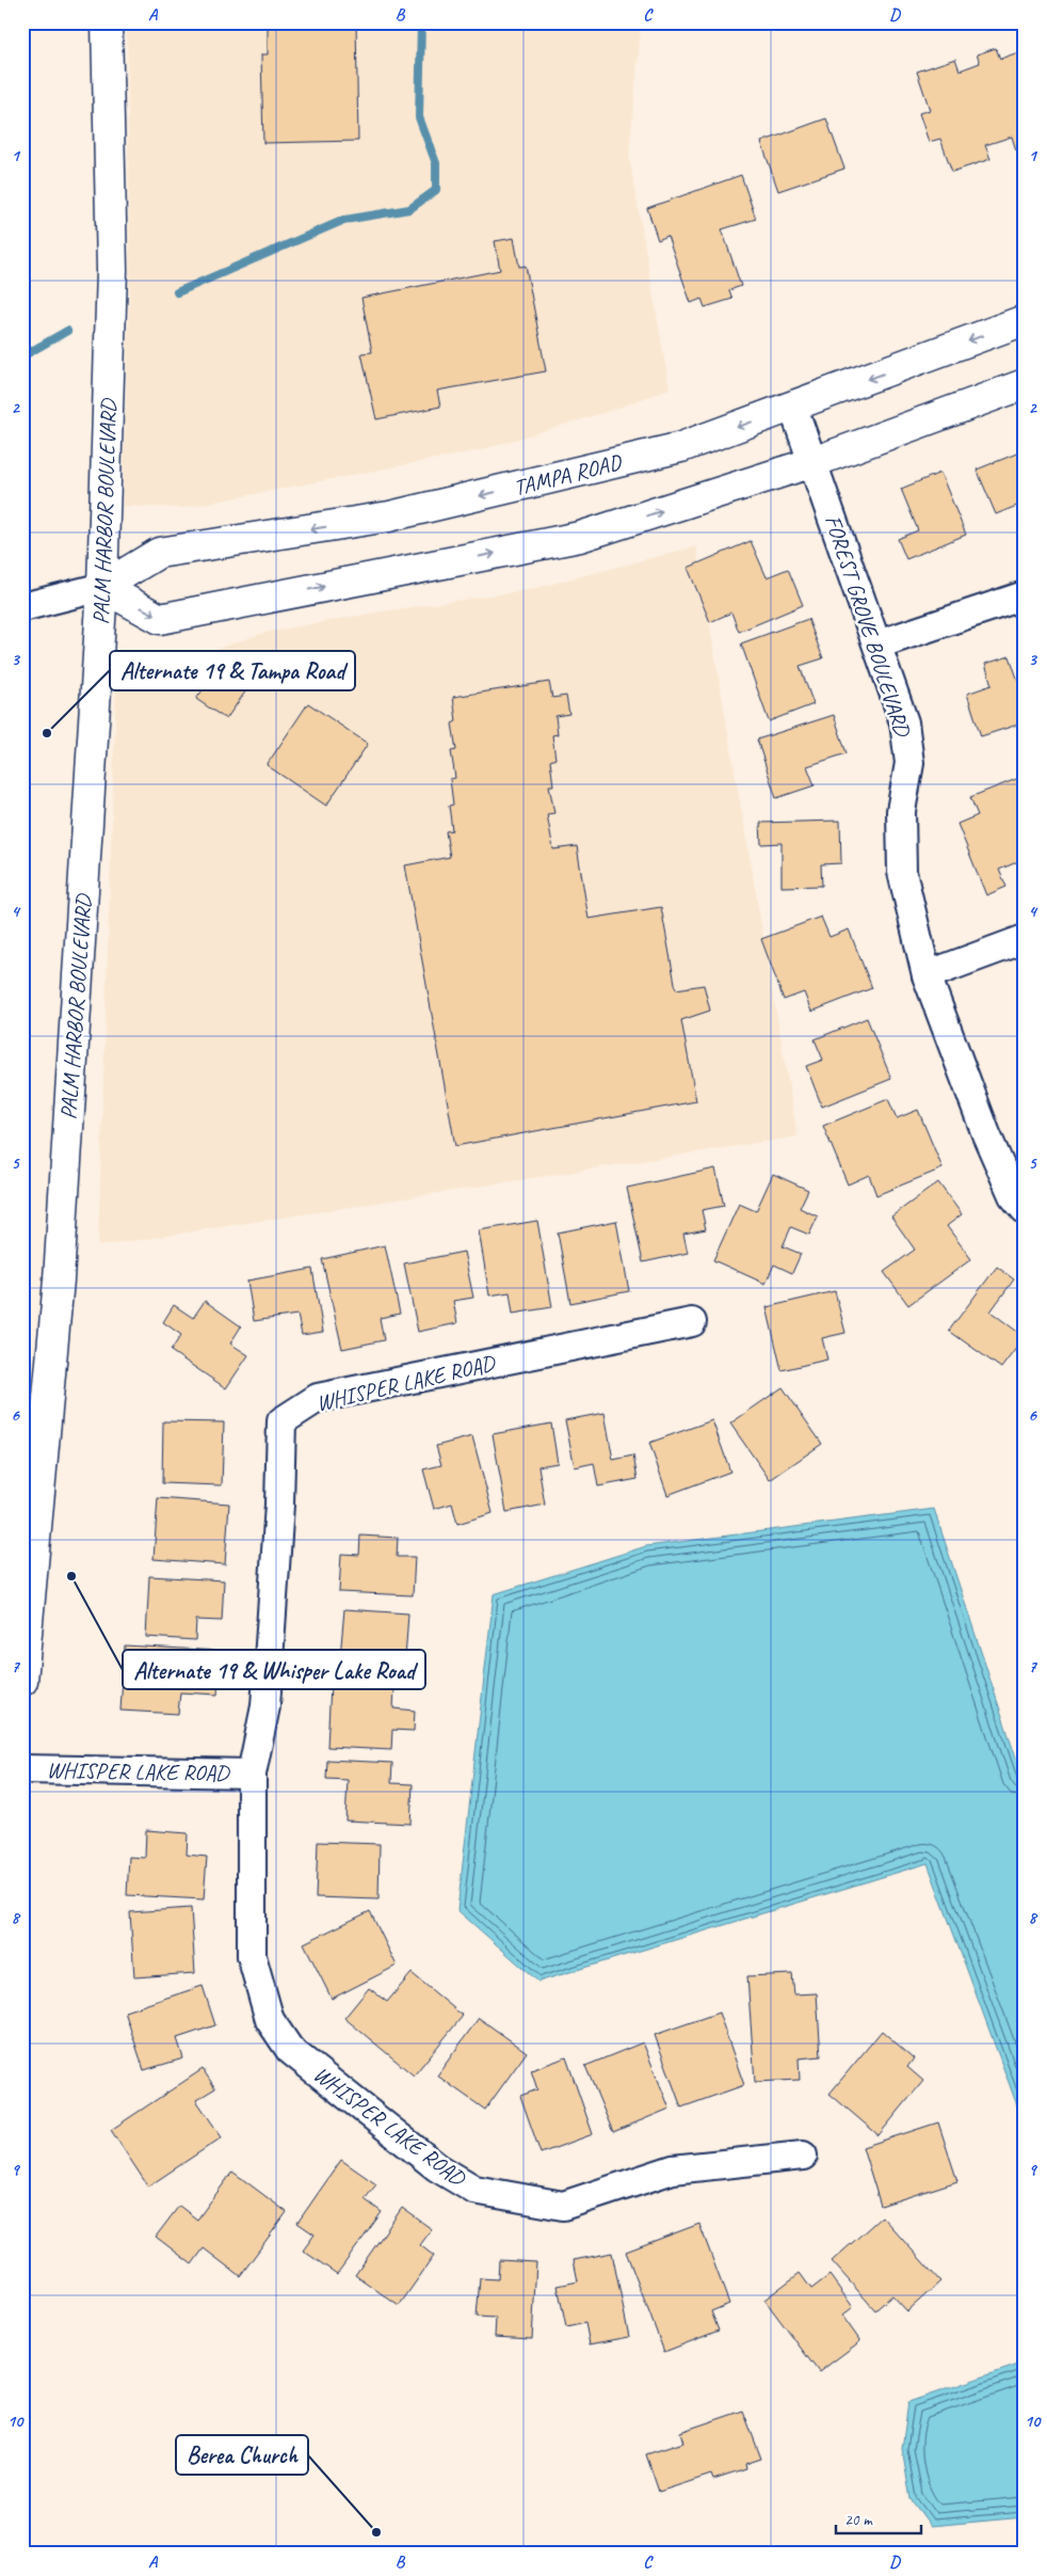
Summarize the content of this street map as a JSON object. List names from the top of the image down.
{
  "streets": {
    "main road": ["TAMPA ROAD", "PALM HARBOR BOULEVARD"],
    "street": ["FOREST GROVE BOULEVARD", "WHISPER LAKE ROAD"]
  },
  "crossings": [
    ["TAMPA ROAD", "PALM HARBOR BOULEVARD"],
    ["TAMPA ROAD", "FOREST GROVE BOULEVARD"]
  ],
  "places": ["Alternate 19 & Tampa Road", "Alternate 19 & Whisper Lake Road", "Berea Church"],
  "scale_bar": "20 m",
  "grid": {
    "columns": [
      "A",
      "B",
      "C",
      "D"
    ],
    "rows": [
      "1",
      "2",
      "3",
      "4",
      "5",
      "6",
      "7",
      "8",
      "9",
      "10"
    ]
  }
}
